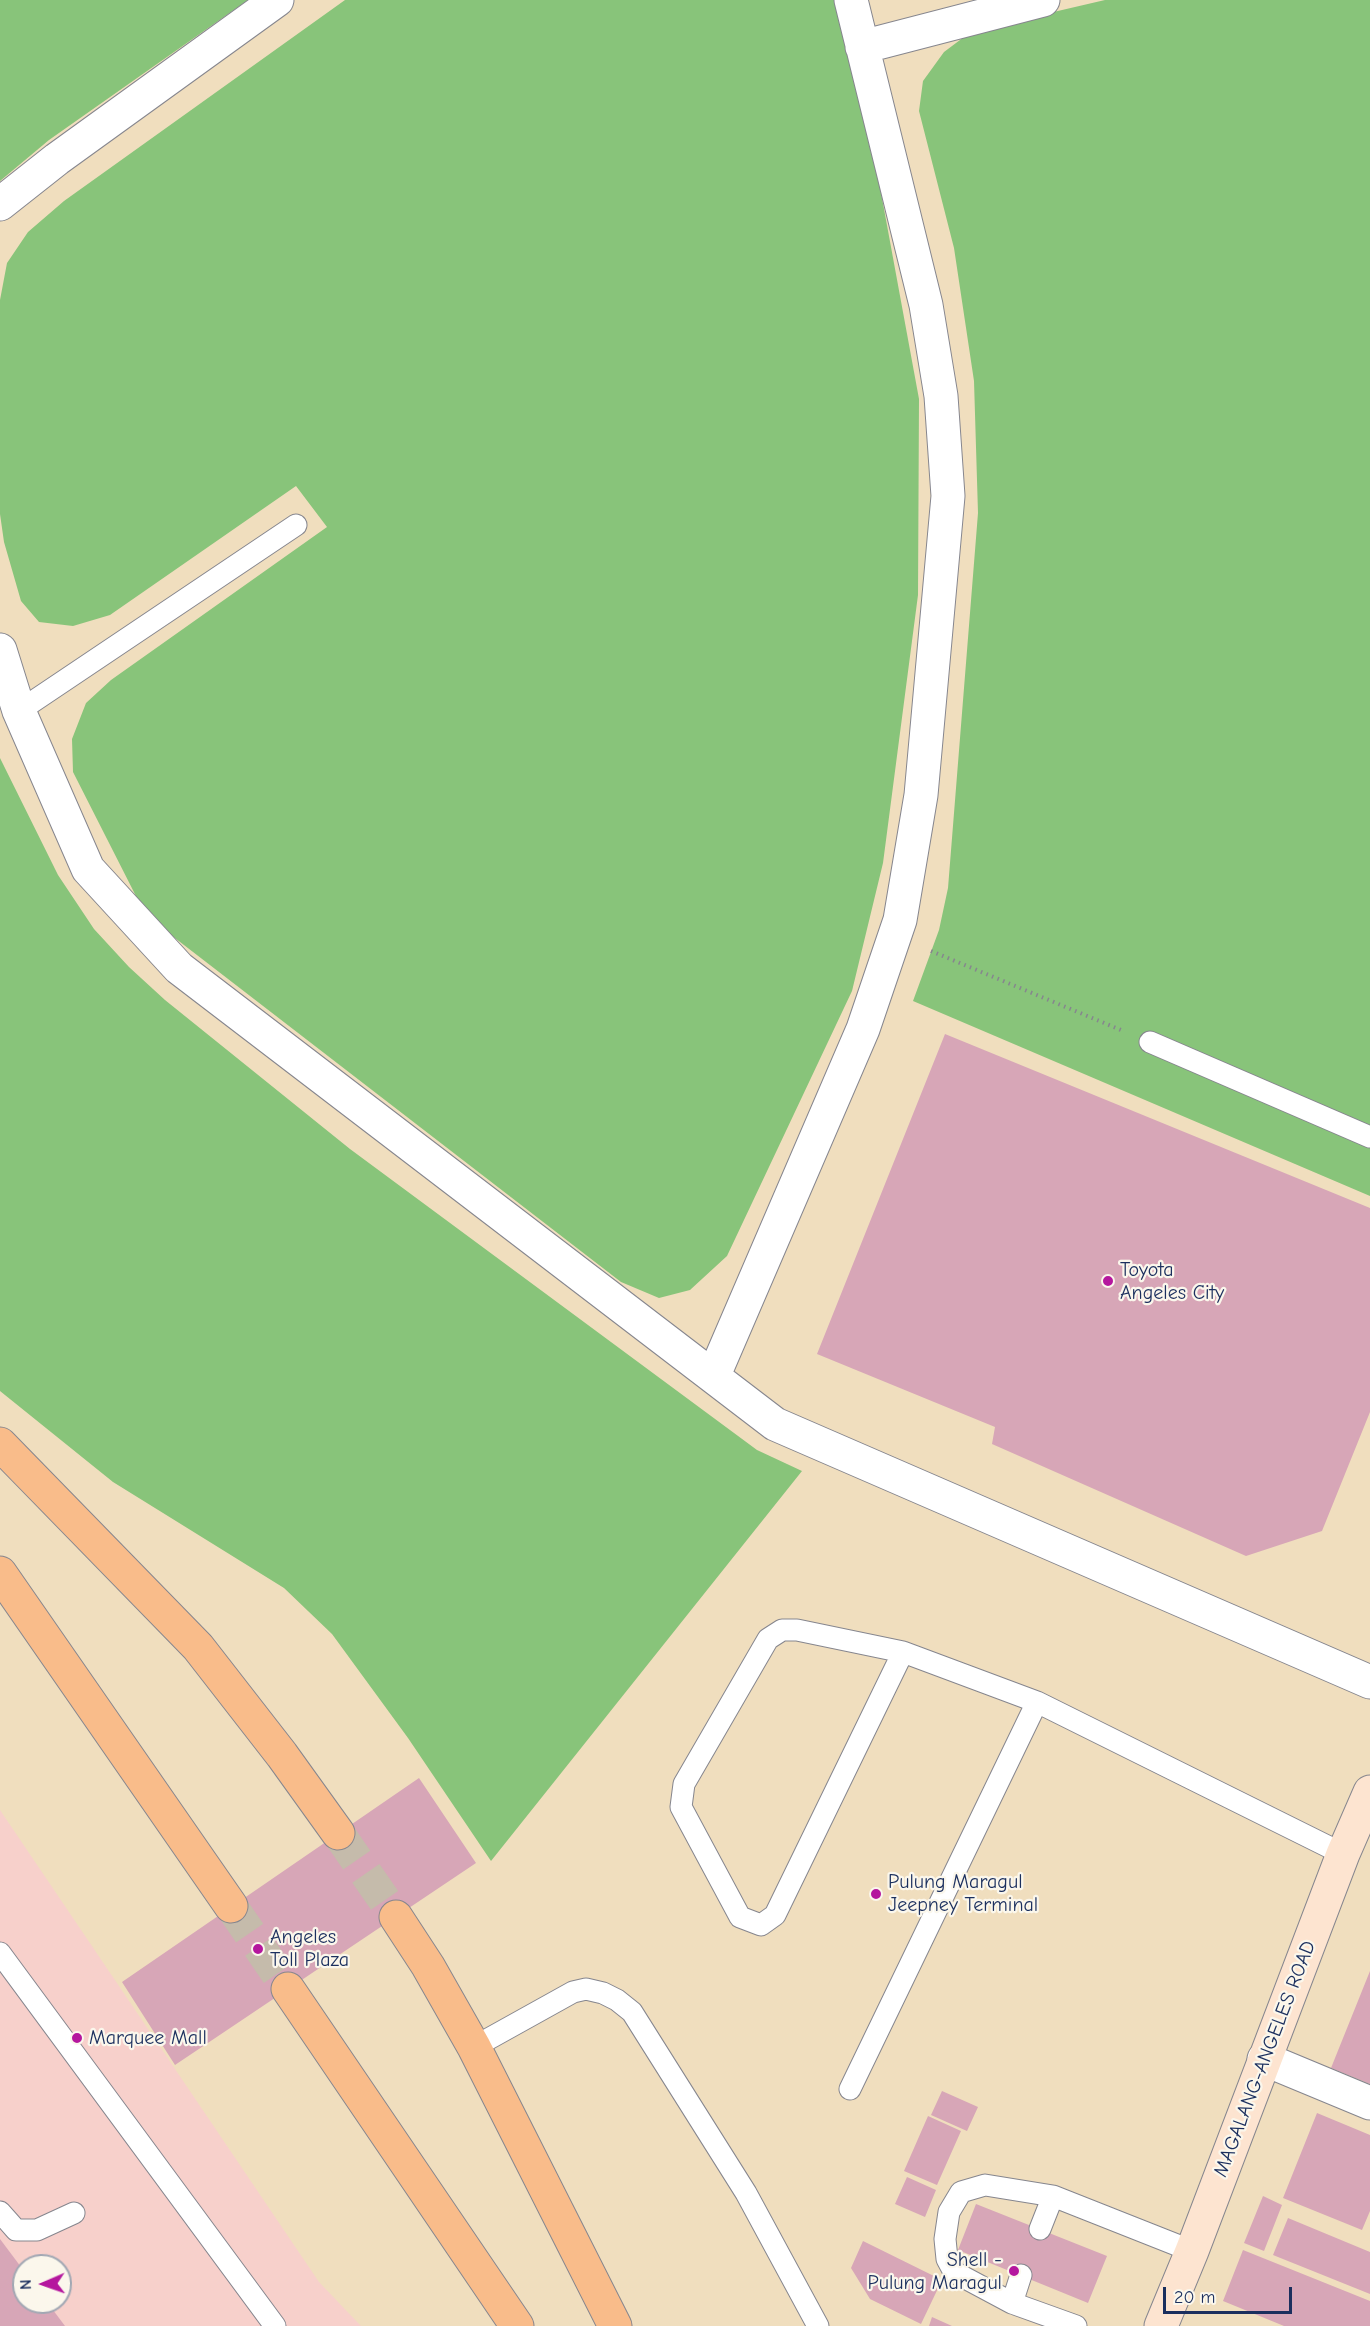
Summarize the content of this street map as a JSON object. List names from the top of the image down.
{
  "streets": {
    "main road": ["MAGALANG-ANGELES ROAD"]
  },
  "places": [
    "Toyota Angeles City",
    "Pulung Maragul Jeepney Terminal",
    "Angeles Toll Plaza",
    "Marquee Mall",
    "Shell - Pulung Maragul"
  ],
  "scale_bar": "20 m",
  "north": "left"
}
